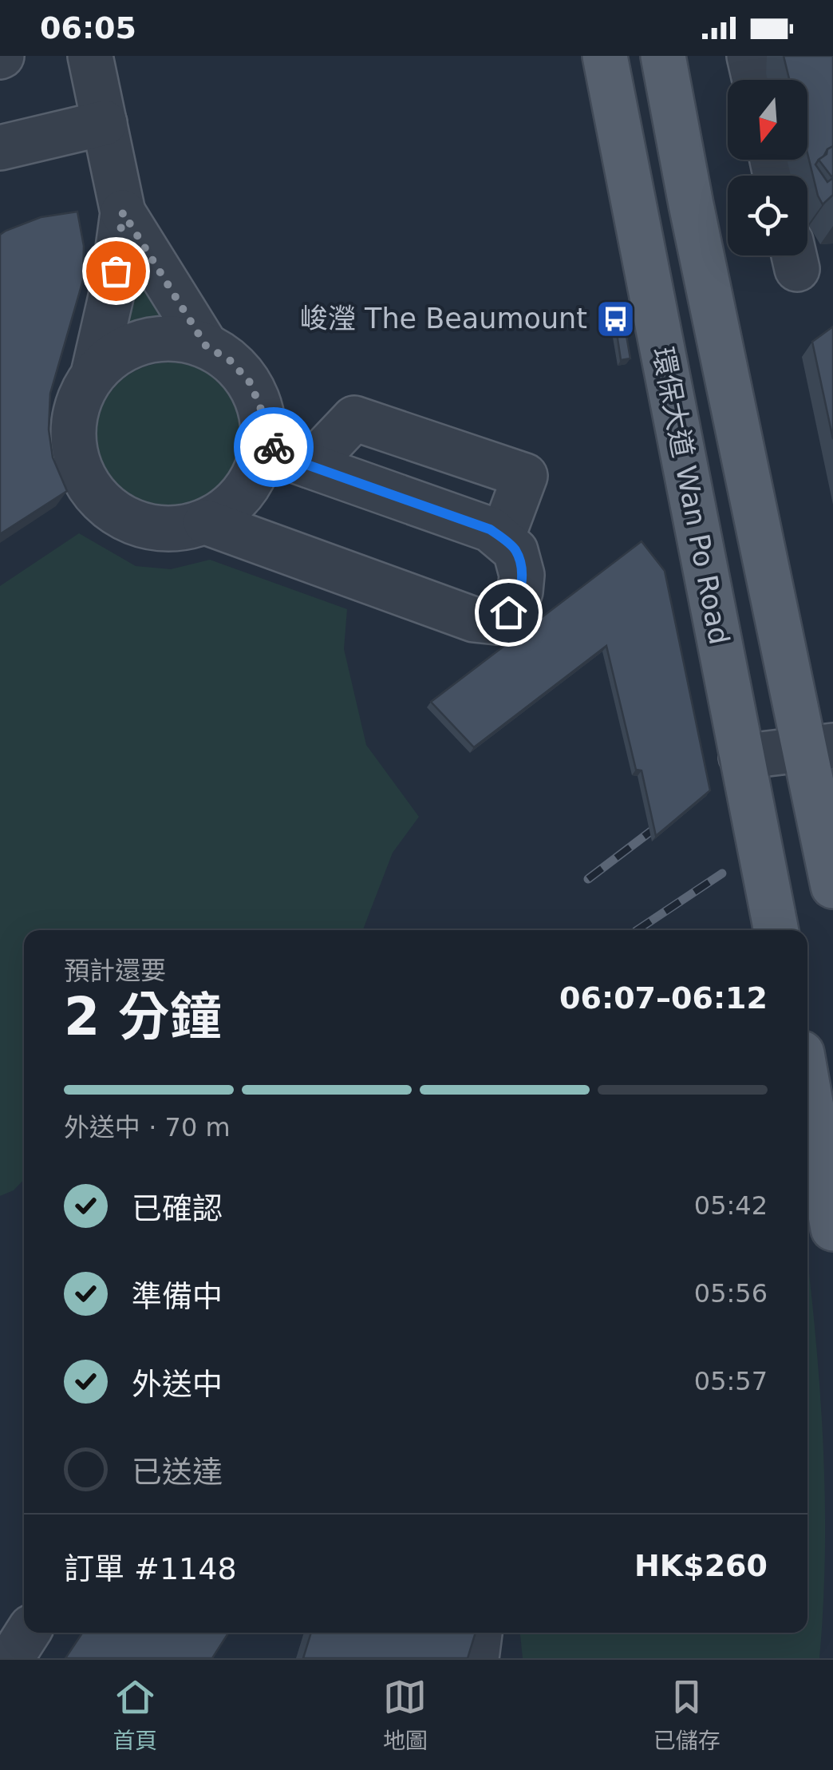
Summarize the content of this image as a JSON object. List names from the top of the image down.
{
  "streets": {
    "main road": ["環保大道 Wan Po Road"]
  },
  "places": {
    "bus stop": ["峻瀅 The Beaumount"]
  },
  "north": "bottom",
  "page": {
    "status": "06:05",
    "heading": ["2 分鐘", "預計還要", "06:07–06:12"],
    "panel": ["訂單 #1148", "HK$260"],
    "bar": "外送中 · 70 m",
    "list": [
      ["已確認", "05:42"],
      ["準備中", "05:56"],
      ["外送中", "05:57"],
      "已送達"
    ],
    "tabs": ["首頁", "地圖", "已儲存"]
  }
}
